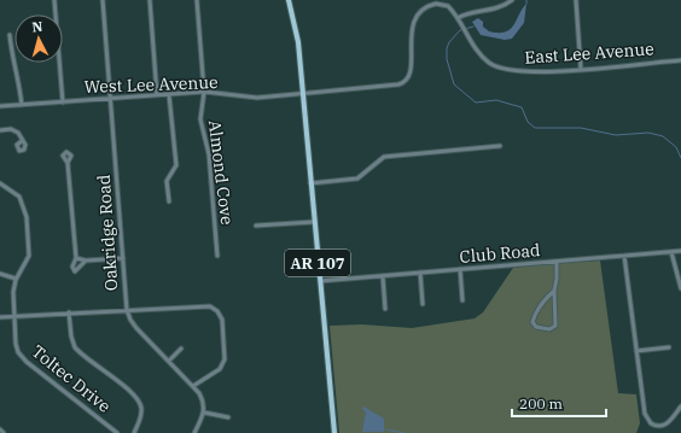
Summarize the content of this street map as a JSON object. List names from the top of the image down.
{
  "streets": {
    "main road": ["AR 107"],
    "street": [
      "East Lee Avenue",
      "West Lee Avenue",
      "Almond Cove",
      "Oakridge Road",
      "Club Road",
      "Toltec Drive"
    ]
  },
  "crossings": [
    ["East Lee Avenue", "West Lee Avenue"],
    ["East Lee Avenue", "AR 107"],
    ["West Lee Avenue", "Almond Cove"],
    ["West Lee Avenue", "Oakridge Road"],
    ["West Lee Avenue", "AR 107"],
    ["Club Road", "AR 107"]
  ],
  "scale_bar": "200 m",
  "north": "top"
}
